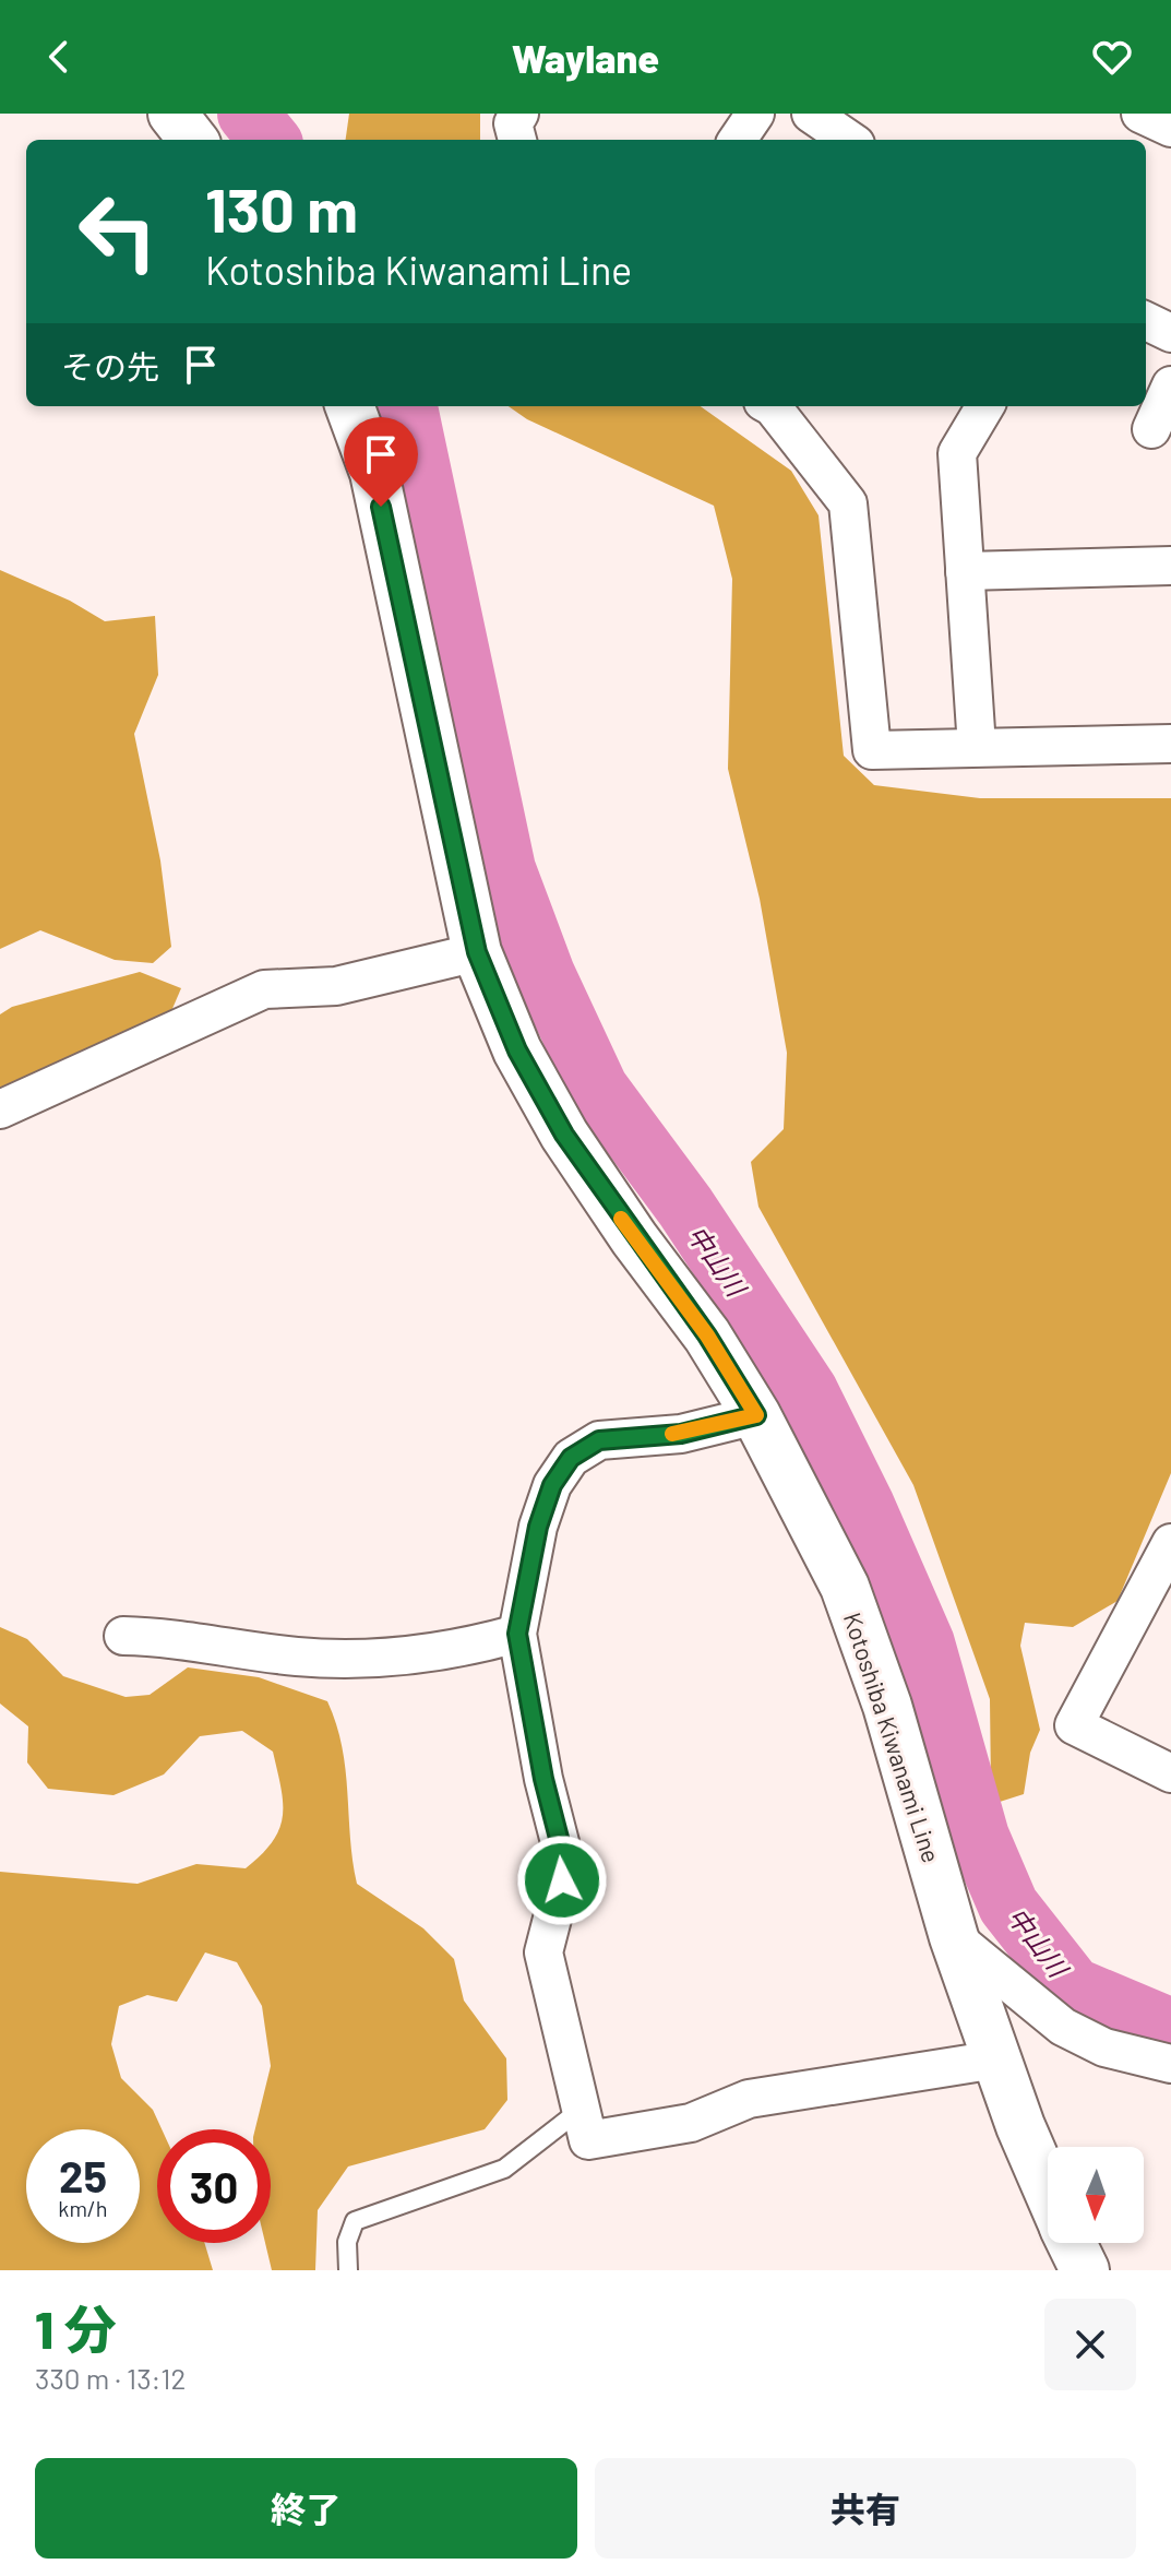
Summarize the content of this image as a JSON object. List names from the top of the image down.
{
  "streets": {
    "main road": ["Kotoshiba Kiwanami Line"]
  },
  "water": ["中山川"],
  "north": "bottom",
  "page": {
    "header": "Waylane",
    "turn": ["130 m", "Kotoshiba Kiwanami Line"],
    "then": "その先",
    "speed": "25 km/h",
    "limit": "30",
    "heading": ["1 分", "330 m · 13:12"],
    "buttons": ["終了", "共有"]
  }
}
